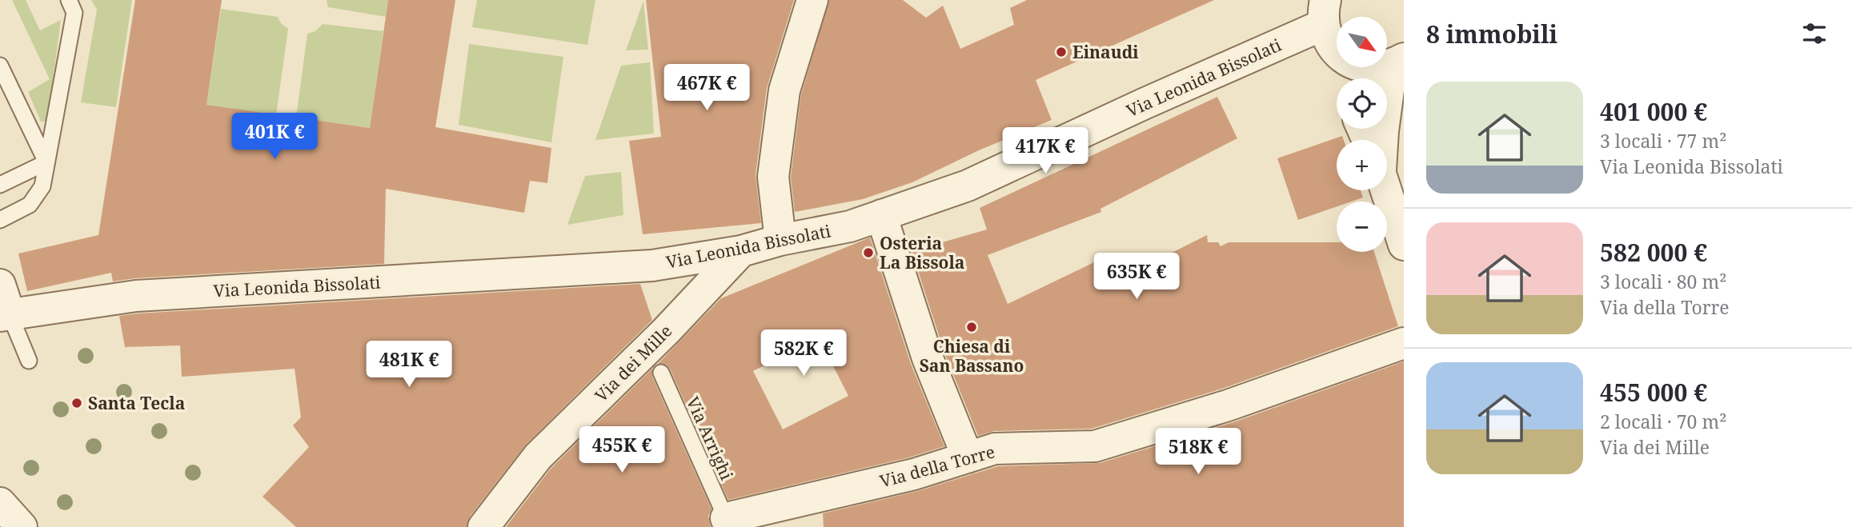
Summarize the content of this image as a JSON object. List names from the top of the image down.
{
  "streets": {
    "street": ["Via Leonida Bissolati", "Via dei Mille", "Via della Torre"],
    "lane": ["Via Arrighi"]
  },
  "crossings": [
    ["Via Leonida Bissolati", "Via dei Mille"],
    ["Via Arrighi", "Via della Torre"]
  ],
  "places": [
    "Einaudi",
    "Osteria La Bissola",
    "Chiesa di San Bassano",
    "Santa Tecla"
  ],
  "north": "bottom right",
  "page": {
    "heading": "8 immobili",
    "map_buttons": ["+", "−"],
    "price": [
      "467K €",
      "401K €",
      "417K €",
      "635K €",
      "582K €",
      "481K €",
      "455K €",
      "518K €"
    ],
    "list": [
      {
        "name": "401 000 €",
        "note": "3 locali · 77 m² · Via Leonida Bissolati"
      },
      {
        "name": "582 000 €",
        "note": "3 locali · 80 m² · Via della Torre"
      },
      {
        "name": "455 000 €",
        "note": "2 locali · 70 m² · Via dei Mille"
      }
    ]
  }
}
